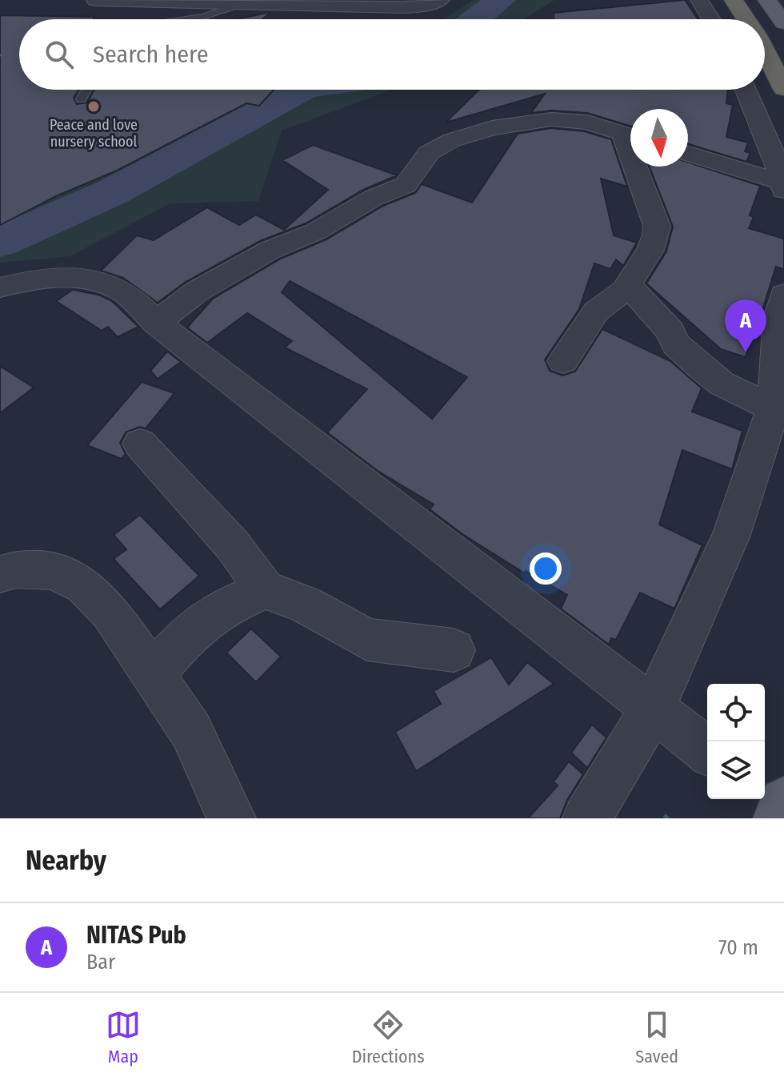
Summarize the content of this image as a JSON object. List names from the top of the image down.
{
  "places": ["Peace and love nursery school"],
  "north": "bottom",
  "page": {
    "search": "Search here",
    "pins": "A",
    "heading": "Nearby",
    "list": [
      {
        "mark": "A",
        "name": "NITAS Pub",
        "note": "Bar",
        "value": "70 m"
      }
    ],
    "nav": ["Map", "Directions", "Saved"]
  }
}
